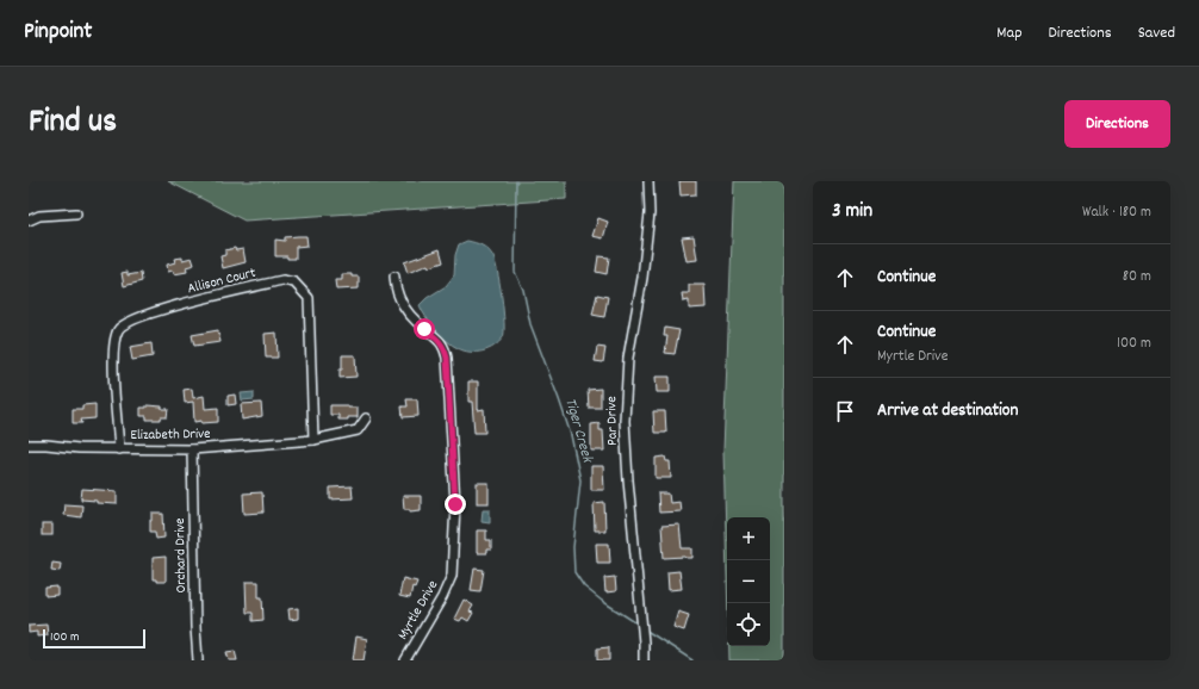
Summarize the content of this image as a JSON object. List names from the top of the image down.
{
  "streets": {
    "street": [
      "Allison Court",
      "Par Drive",
      "Elizabeth Drive",
      "Orchard Drive",
      "Myrtle Drive"
    ]
  },
  "crossings": [
    ["Allison Court", "Elizabeth Drive"],
    ["Elizabeth Drive", "Orchard Drive"]
  ],
  "water": ["Tiger Creek"],
  "scale_bar": "100 m",
  "page": {
    "header": "Pinpoint",
    "nav": ["Map", "Directions", "Saved"],
    "title": "Find us",
    "buttons": "Directions",
    "heading": ["3 min", "Walk · 180 m"],
    "list": [
      ["Continue", "80 m"],
      ["Continue", "Myrtle Drive", "100 m"],
      "Arrive at destination"
    ],
    "map_buttons": ["+", "−"],
    "scale": "100 m"
  }
}
